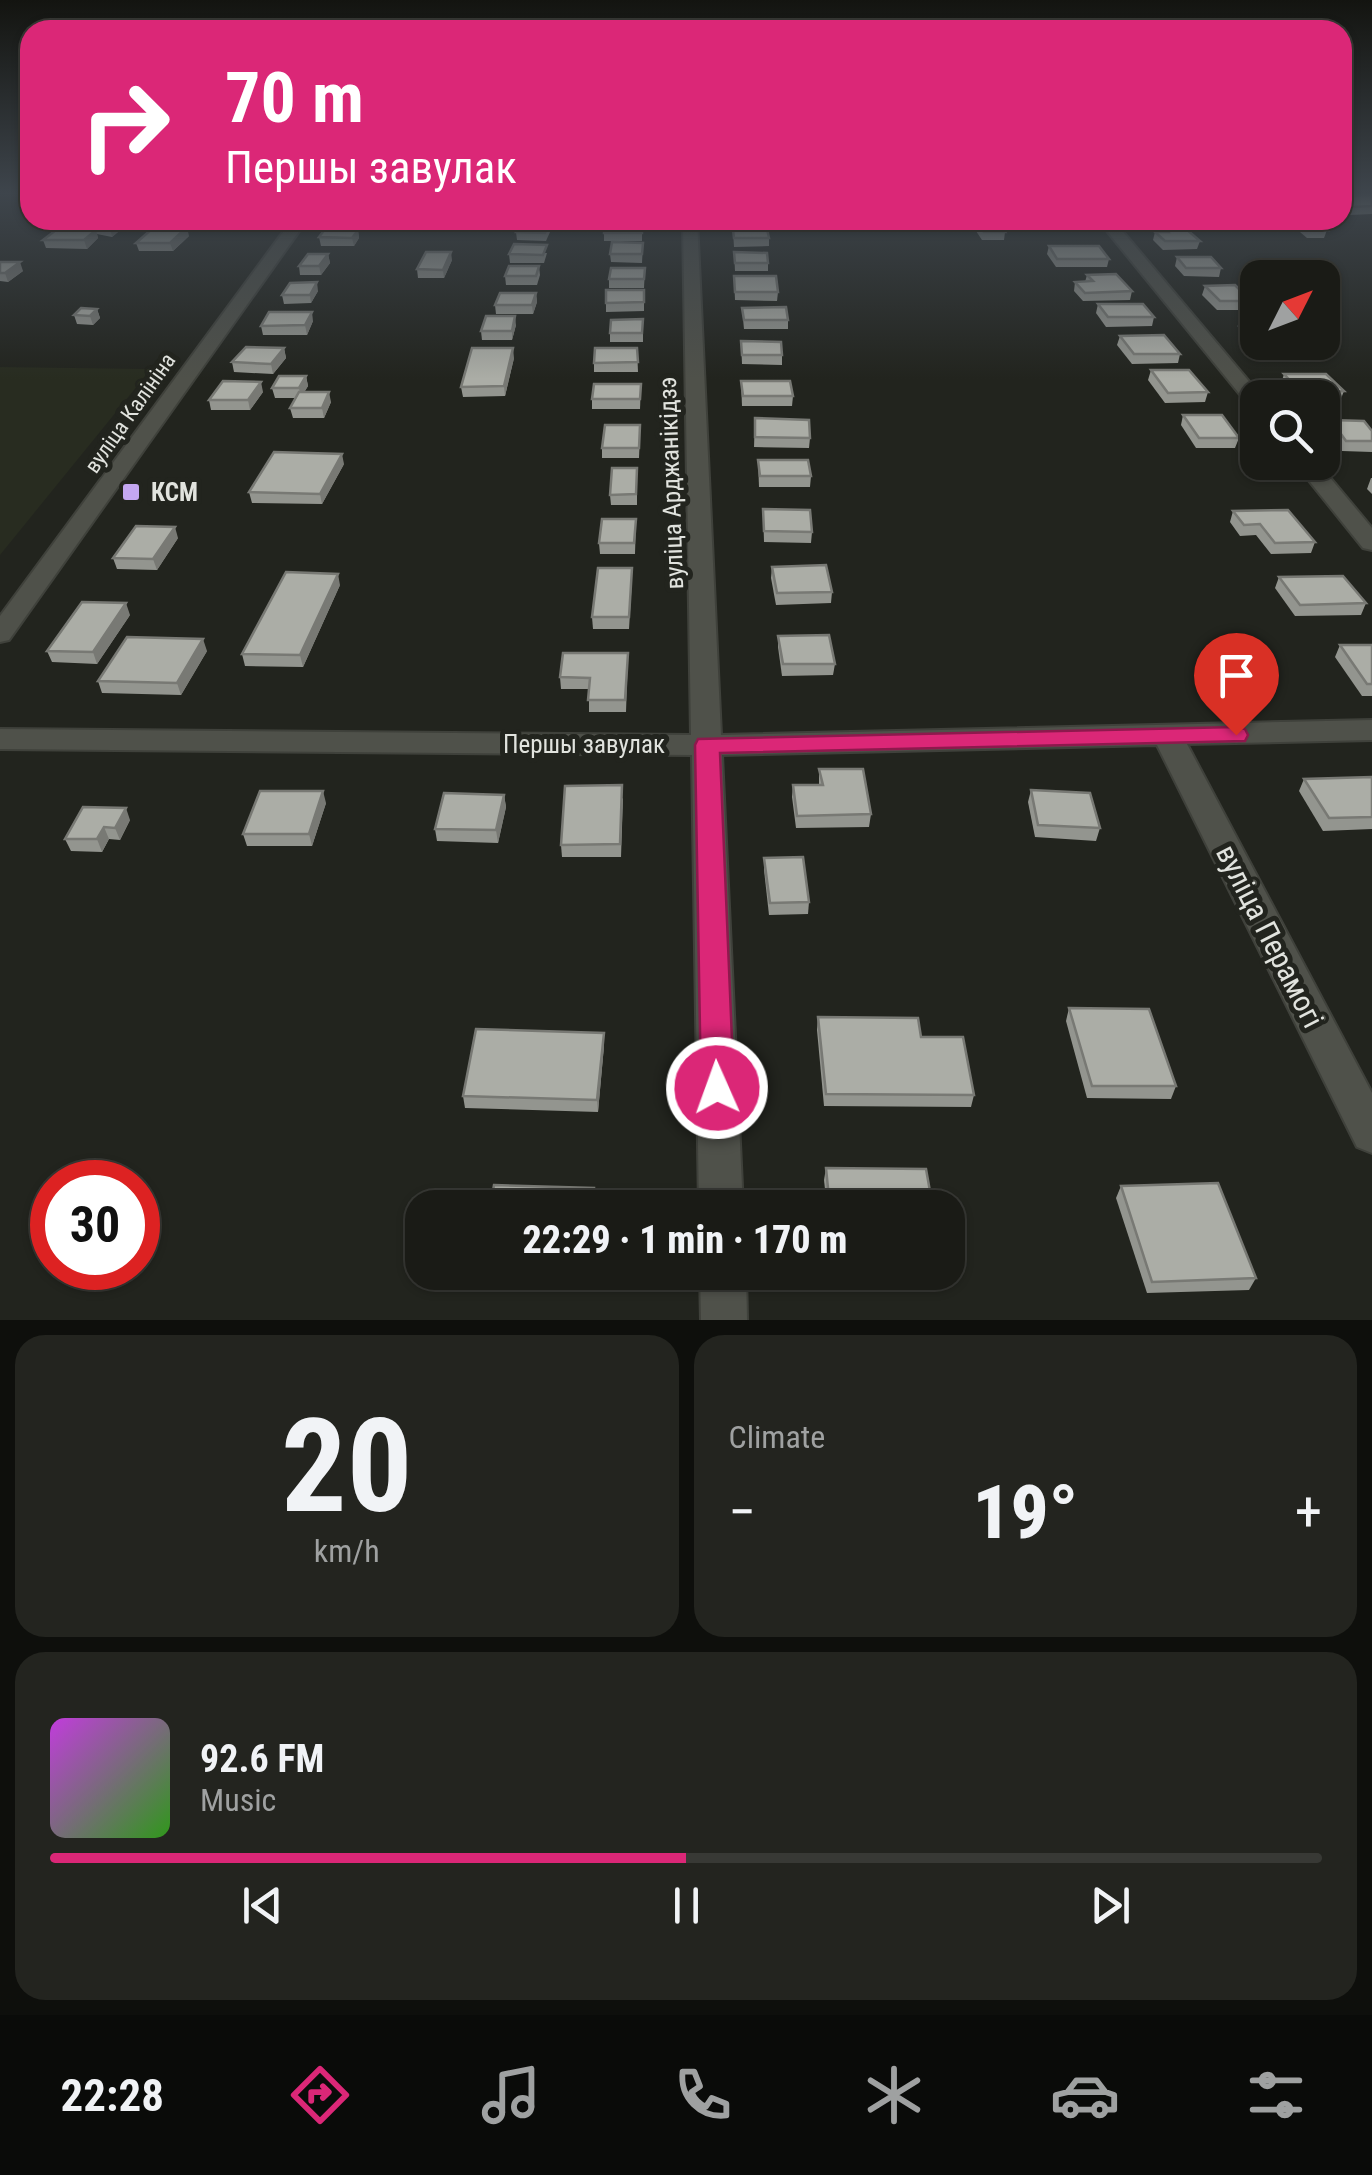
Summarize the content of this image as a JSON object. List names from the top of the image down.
{
  "streets": {
    "street": [
      "вуліца Калініна",
      "вуліца Арджанікідзэ",
      "Першы завулак",
      "вуліца Перамогі"
    ]
  },
  "crossings": [
    ["вуліца Арджанікідзэ", "Першы завулак"],
    ["Першы завулак", "вуліца Перамогі"]
  ],
  "places": {
    "transit": ["КСМ"]
  },
  "north": "top right",
  "page": {
    "turn": ["70 m", "Першы завулак"],
    "limit": "30",
    "trip": "22:29 · 1 min · 170 m",
    "tile": [
      ["20", "km/h"],
      "Climate"
    ],
    "heat": ["−", "19°", "+"],
    "song": ["92.6 FM", "Music"],
    "tabs": "22:28"
  }
}
